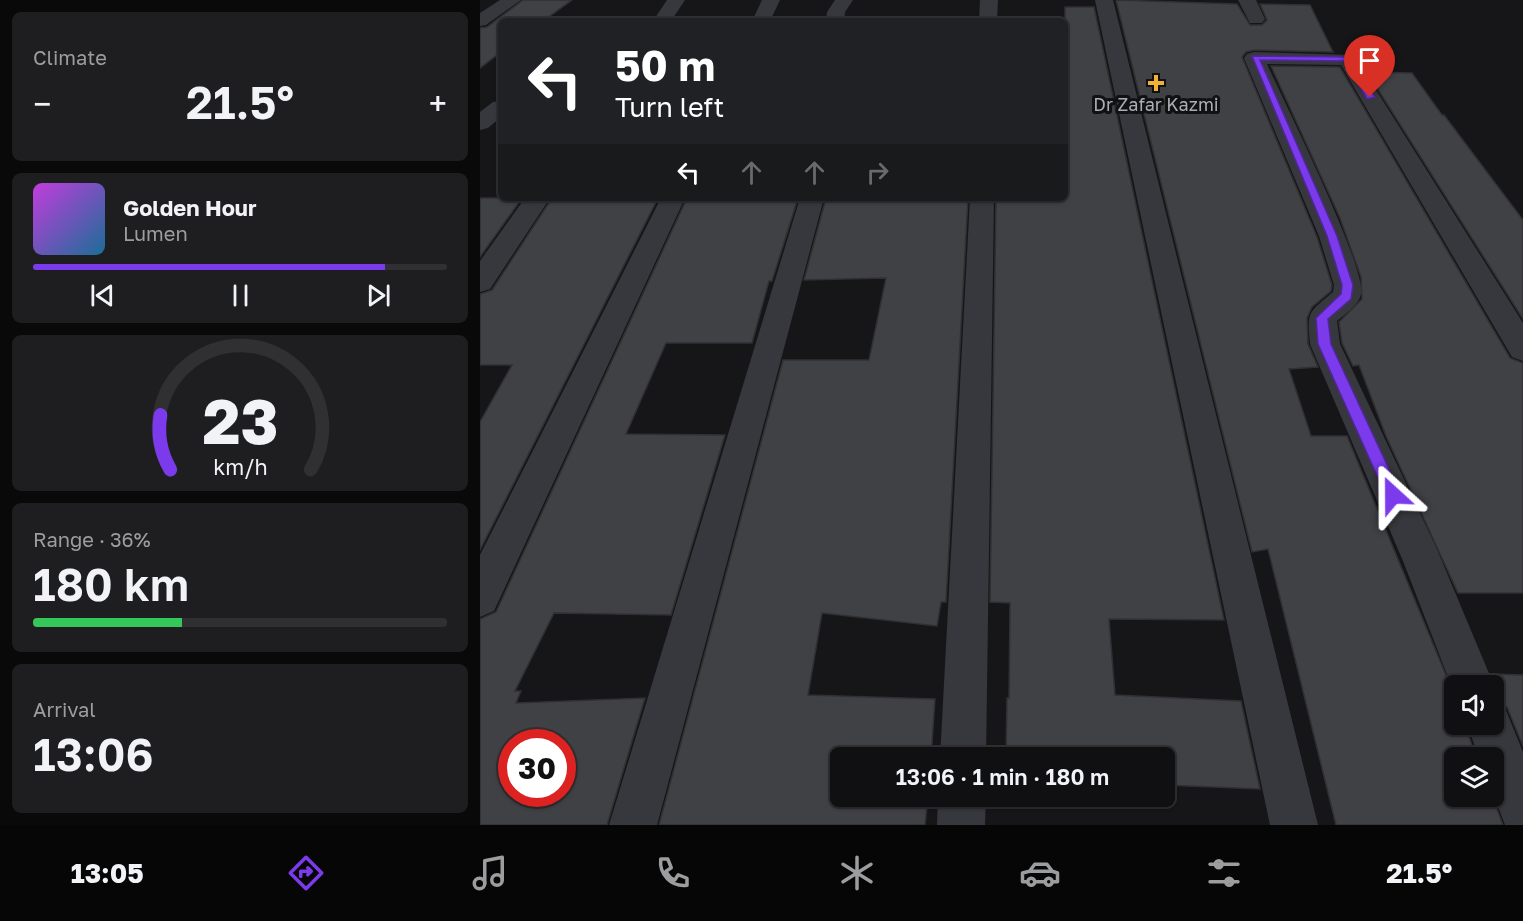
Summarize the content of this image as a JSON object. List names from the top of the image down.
{
  "places": {
    "health": ["Dr Zafar Kazmi"]
  },
  "page": {
    "tile": [
      "Climate",
      ["Range · 36%", "180 km"],
      ["Arrival", "13:06"]
    ],
    "turn": ["50 m", "Turn left"],
    "heat": ["−", "21.5°", "+"],
    "song": ["Golden Hour", "Lumen"],
    "limit": "30",
    "trip": "13:06 · 1 min · 180 m",
    "tabs": ["13:05", "21.5°"],
    "gauge": ["23", "km/h"]
  }
}
